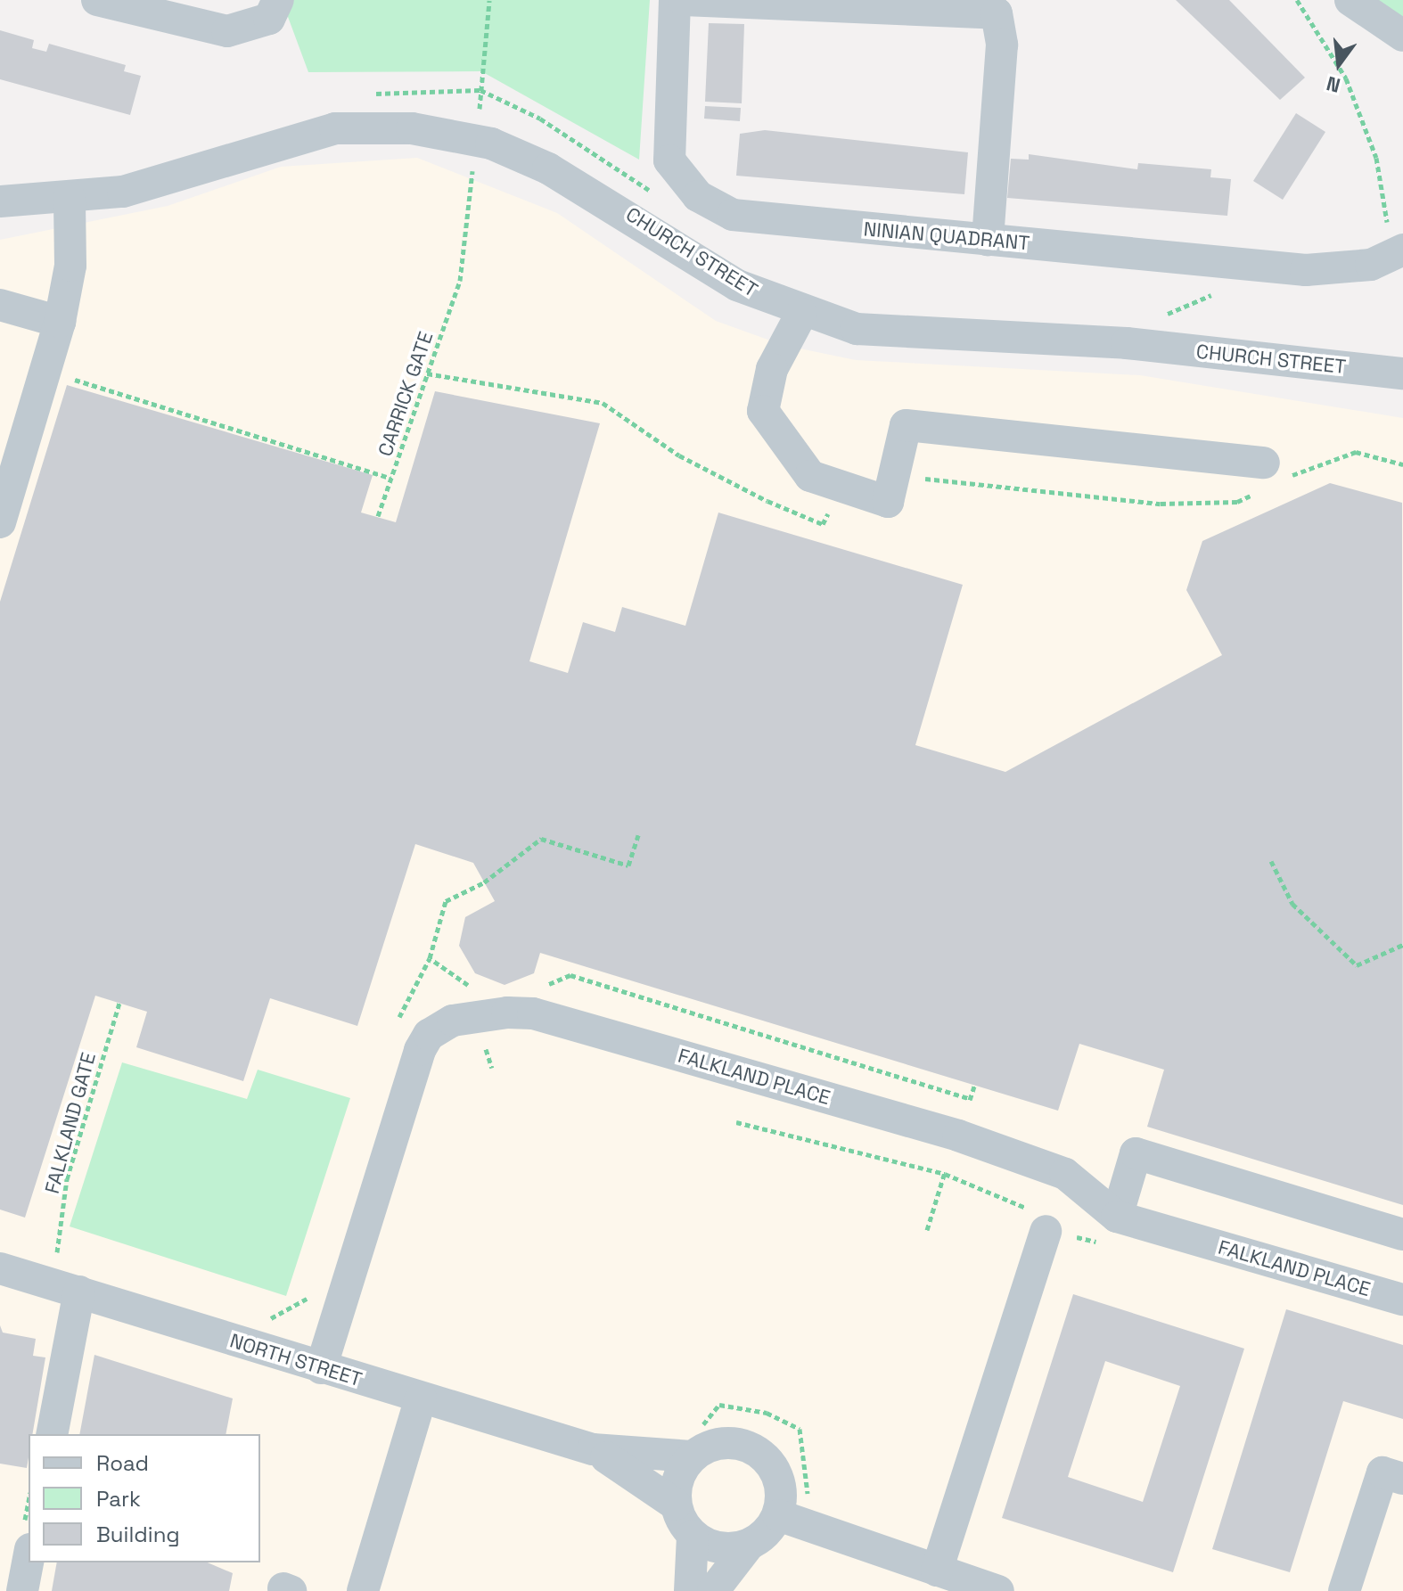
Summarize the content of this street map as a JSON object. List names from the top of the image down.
{
  "streets": {
    "street": [
      "NINIAN QUADRANT",
      "CHURCH STREET",
      "FALKLAND PLACE",
      "NORTH STREET"
    ],
    "path": ["CARRICK GATE", "FALKLAND GATE"]
  },
  "crossings": [
    ["FALKLAND PLACE", "NORTH STREET"]
  ],
  "legend": ["Road", "Park", "Building"],
  "north": "bottom"
}
